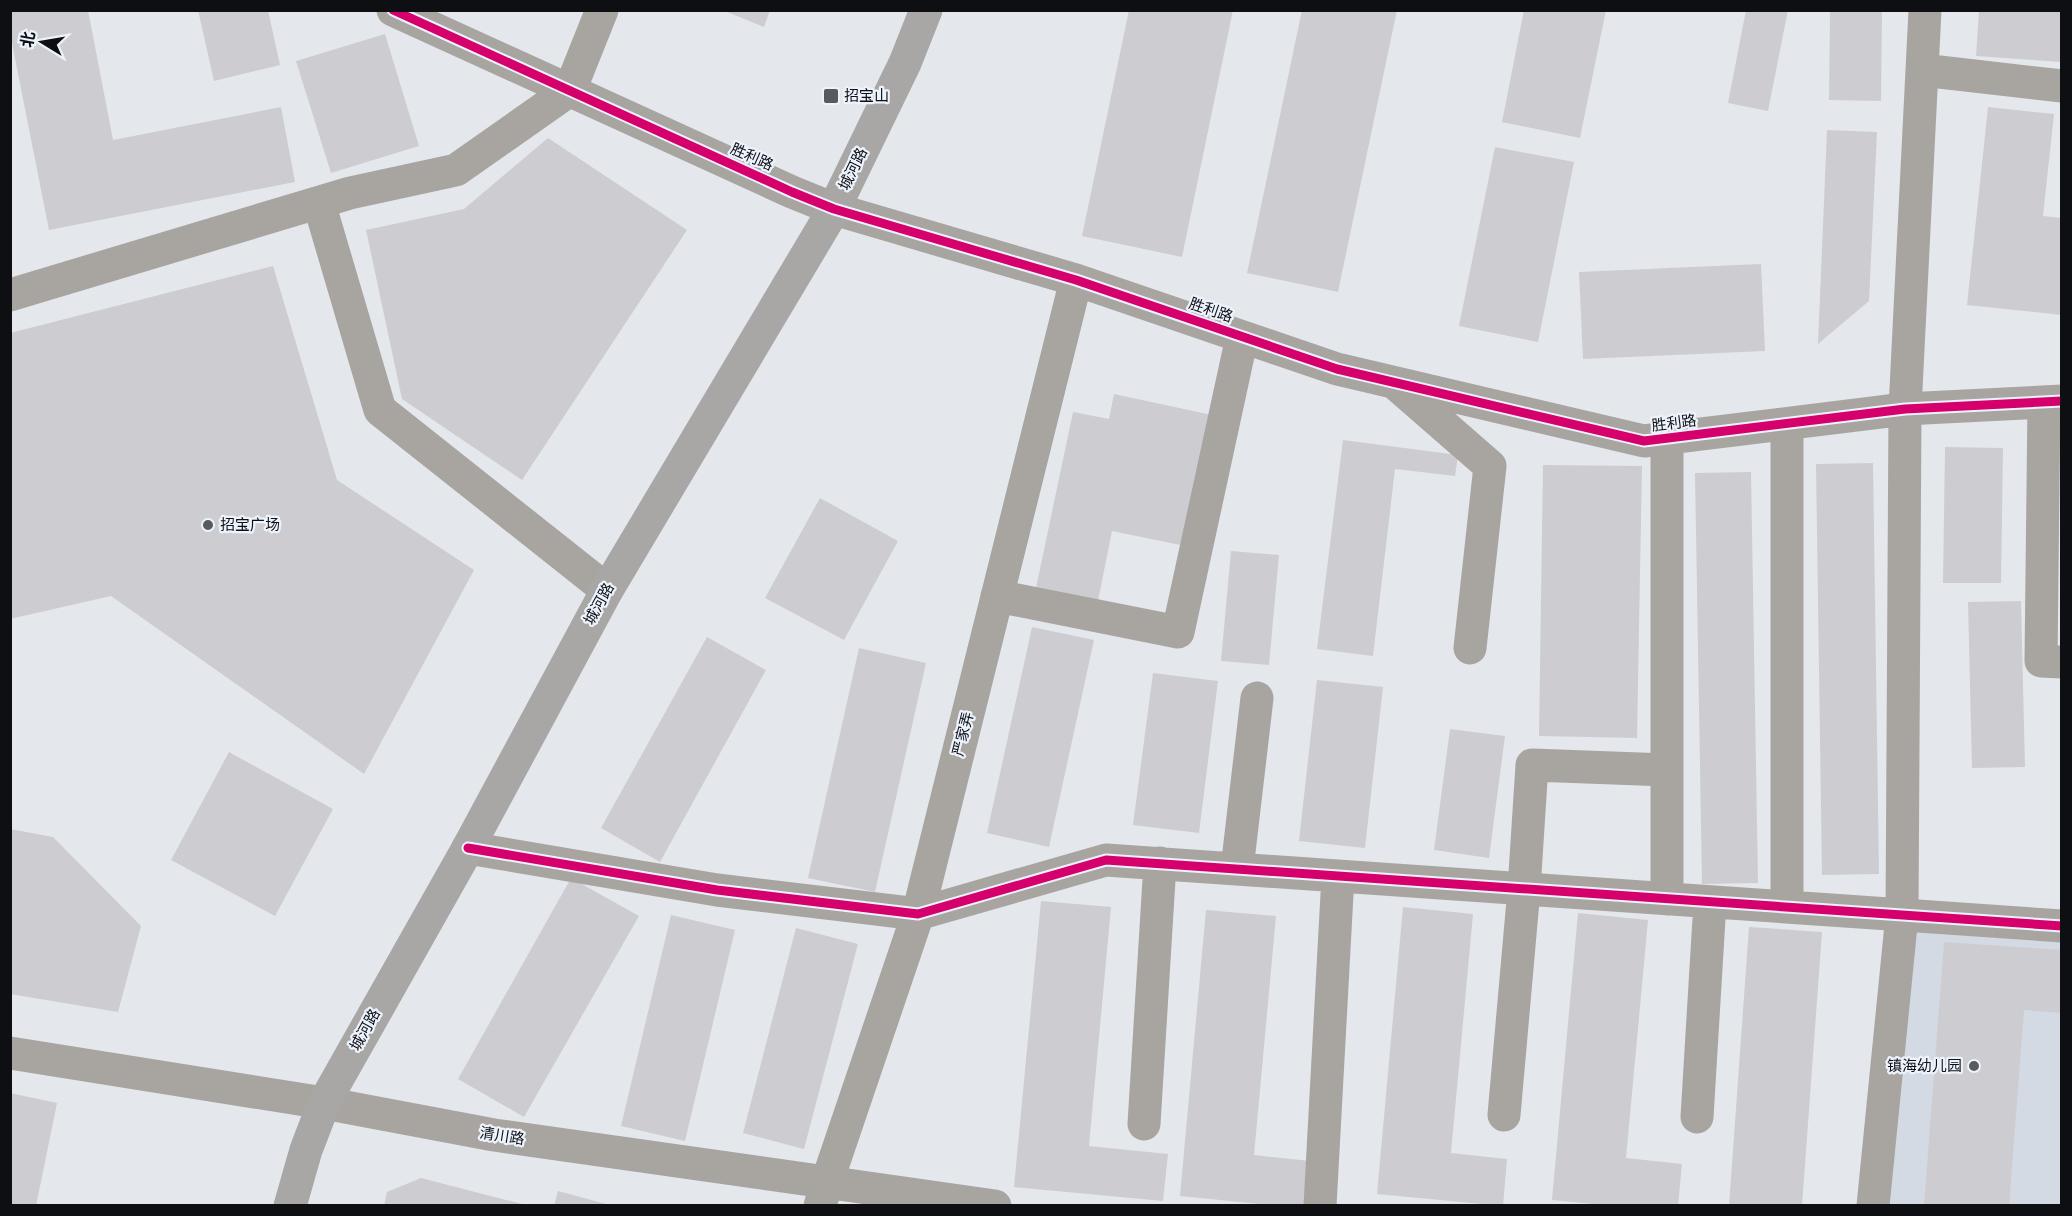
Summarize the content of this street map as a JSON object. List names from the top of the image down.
{
  "streets": {
    "main road": ["城河路"],
    "street": ["胜利路", "严家弄", "清川路"]
  },
  "crossings": [
    ["胜利路", "城河路"],
    ["胜利路", "严家弄"],
    ["城河路", "清川路"],
    ["严家弄", "清川路"]
  ],
  "places": {
    "transit": ["招宝山"],
    "other": ["招宝广场", "镇海幼儿园"]
  },
  "north": "left"
}
